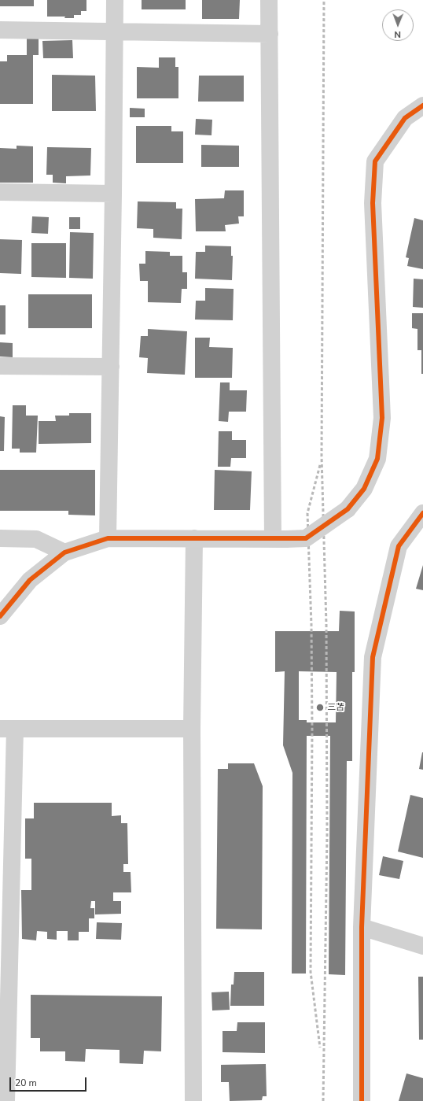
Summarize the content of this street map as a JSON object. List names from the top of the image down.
{
  "places": ["三苫"],
  "scale_bar": "20 m",
  "north": "bottom"
}
